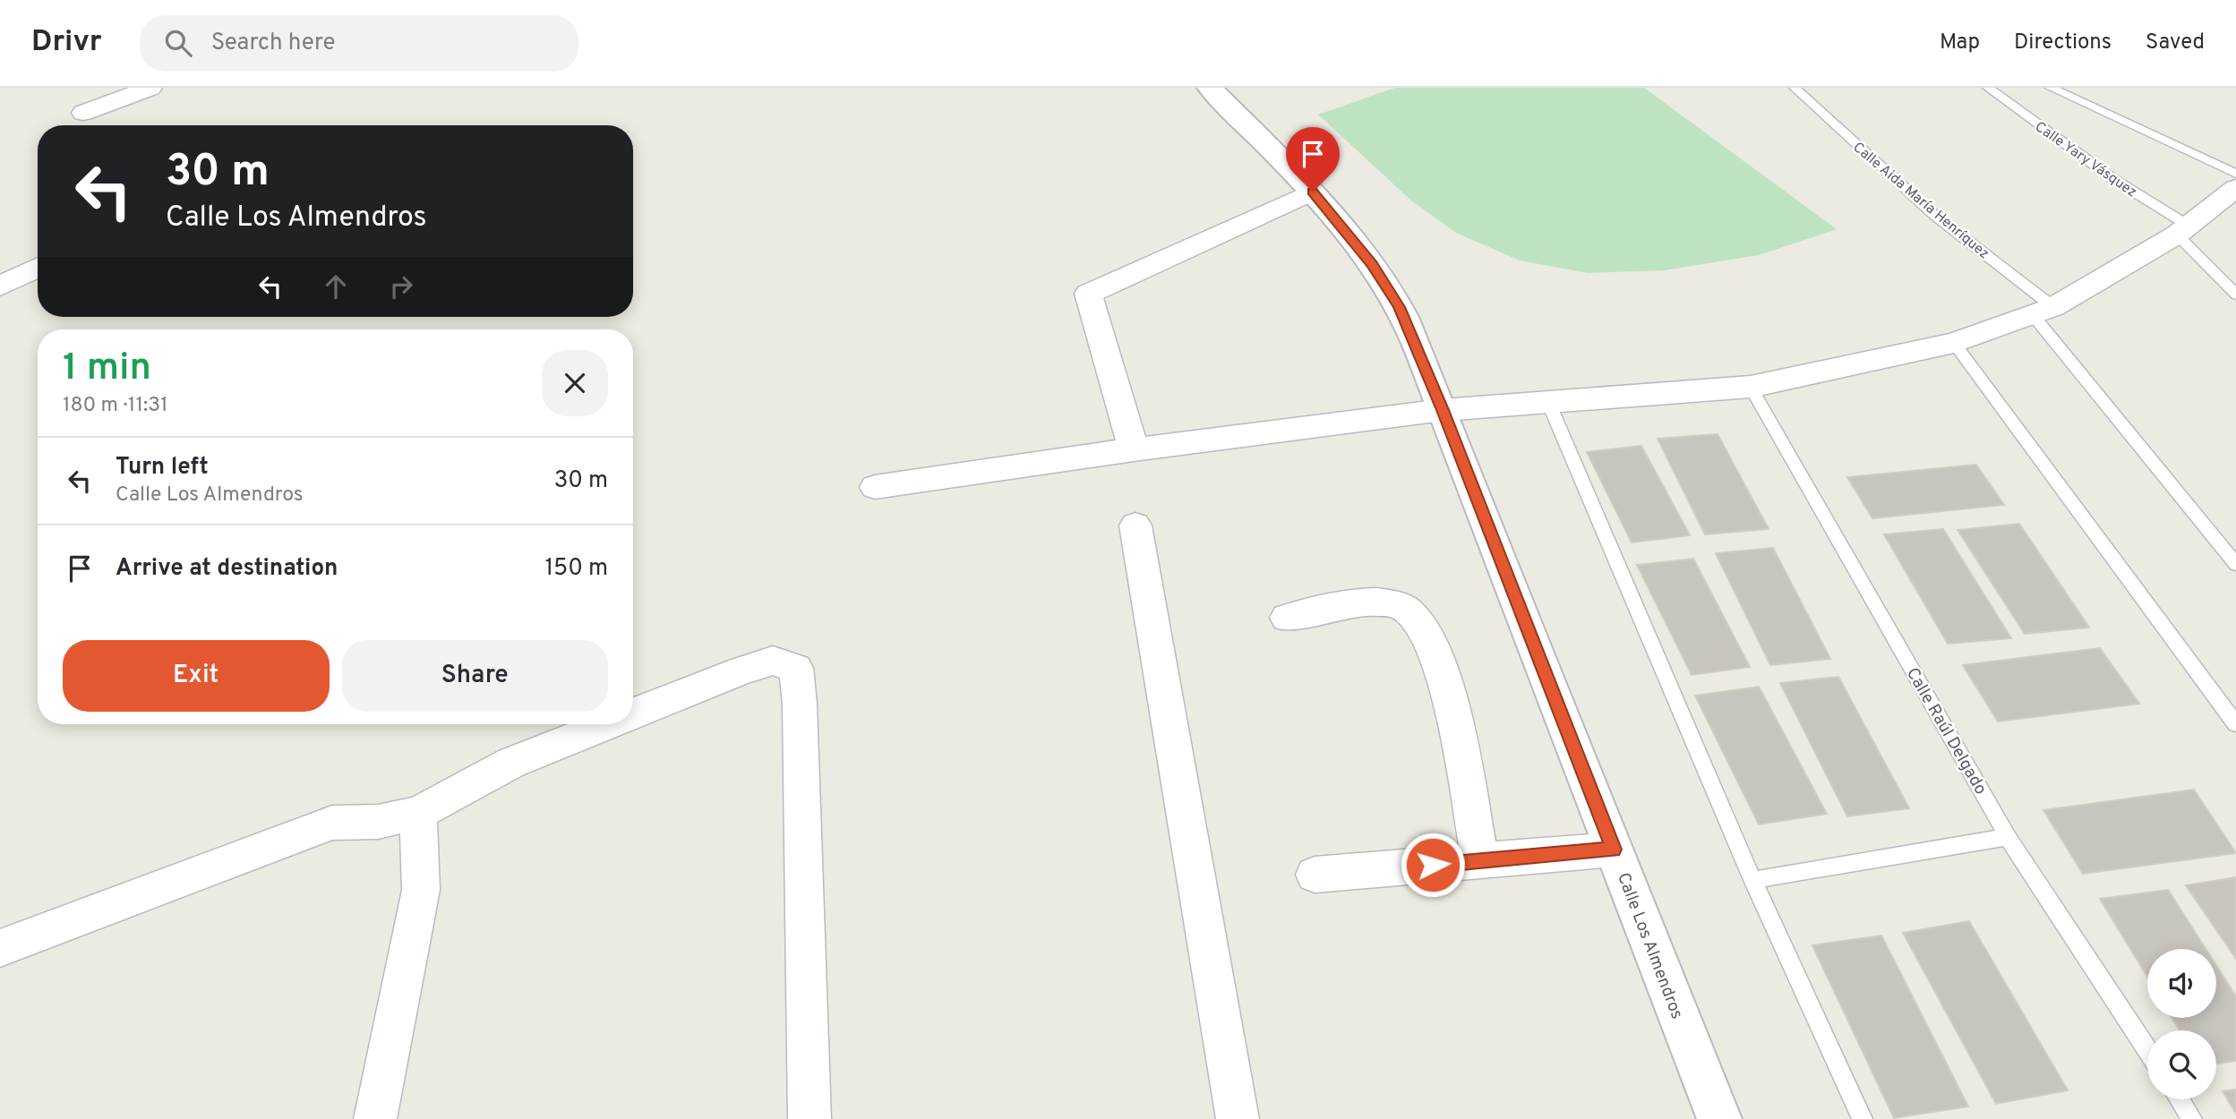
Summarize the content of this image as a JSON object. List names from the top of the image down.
{
  "streets": {
    "street": ["Calle Los Almendros"],
    "lane": ["Calle Yary Vásquez", "Calle Aida María Henríquez", "Calle Raúl Delgado"]
  },
  "page": {
    "header": "Drivr",
    "search": "Search here",
    "nav": ["Map", "Directions", "Saved"],
    "turn": ["30 m", "Calle Los Almendros"],
    "heading": ["1 min", "180 m · 11:31"],
    "list": [
      {
        "name": "Turn left",
        "note": "Calle Los Almendros",
        "value": "30 m"
      },
      {
        "name": "Arrive at destination",
        "value": "150 m"
      }
    ],
    "buttons": ["Exit", "Share"]
  }
}
